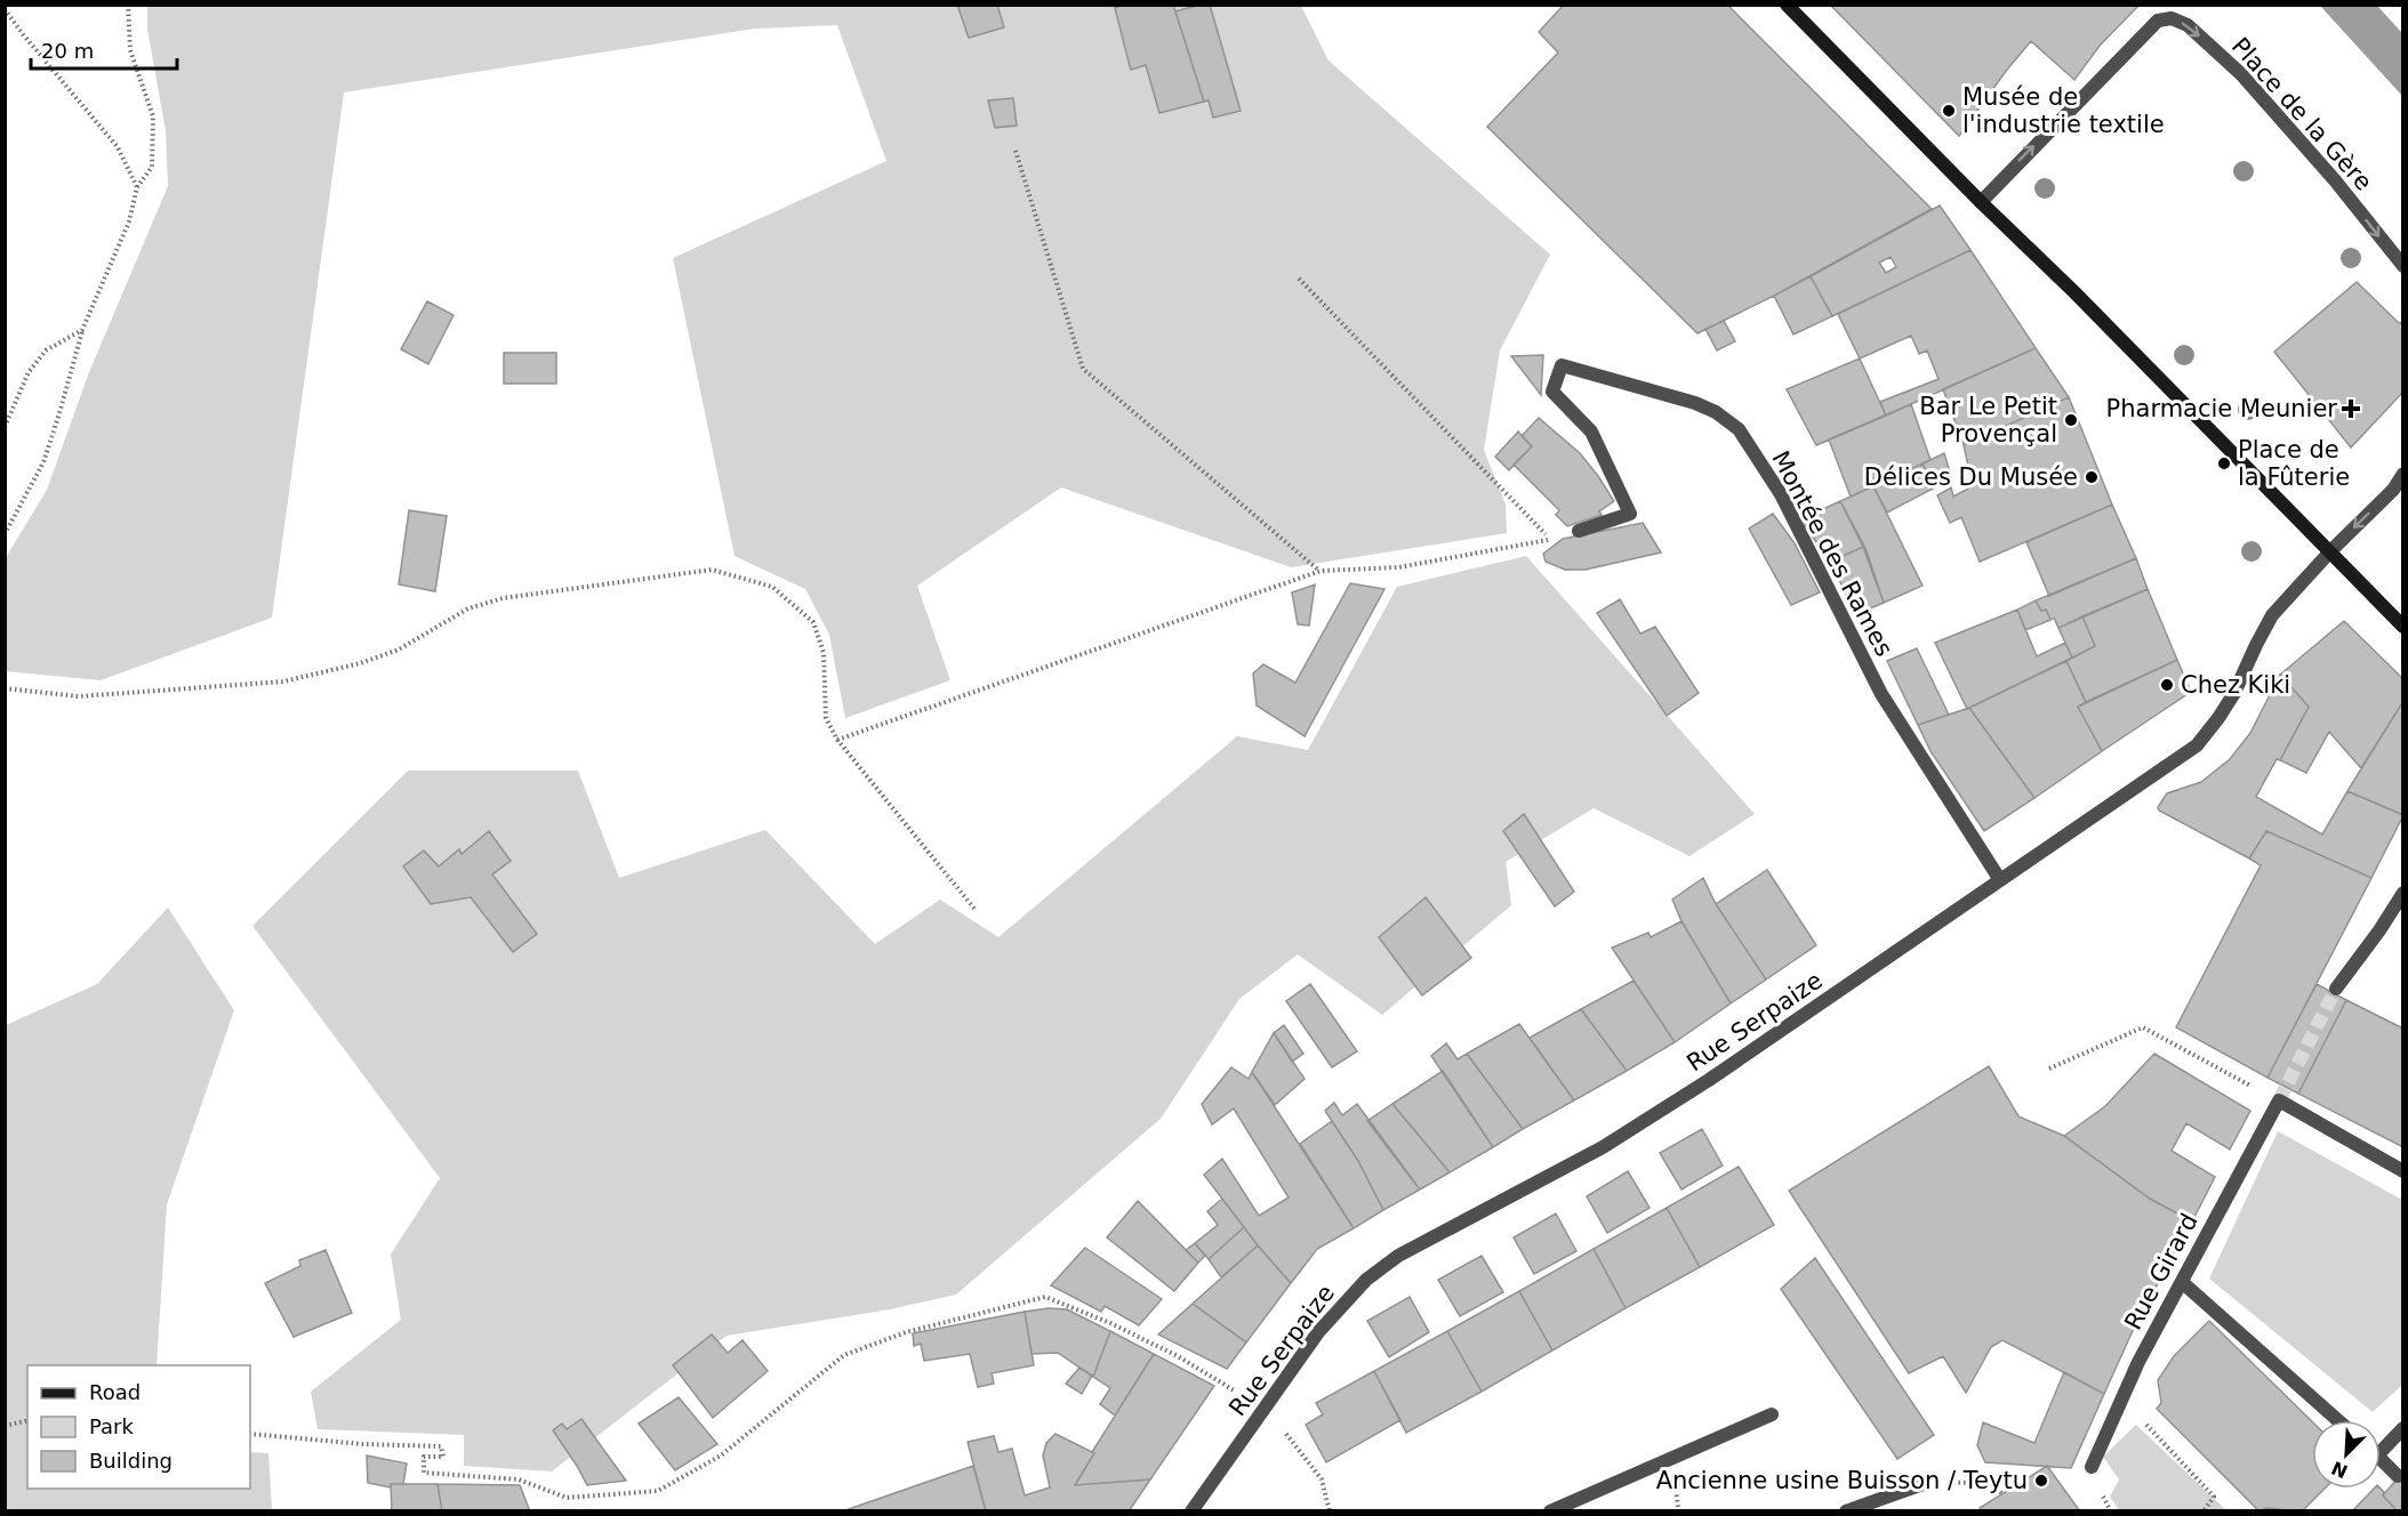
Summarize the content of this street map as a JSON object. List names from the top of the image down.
{
  "streets": {
    "street": [
      "Place de la Gère",
      "Montée des Rames",
      "Rue Serpaize",
      "Rue Girard"
    ]
  },
  "crossings": [
    ["Montée des Rames", "Rue Serpaize"]
  ],
  "places": {
    "other": [
      "Musée de l'industrie textile",
      "Bar Le Petit Provençal",
      "Place de la Fûterie",
      "Délices Du Musée",
      "Chez Kiki",
      "Ancienne usine Buisson / Teytu"
    ],
    "health": ["Pharmacie Meunier"]
  },
  "legend": ["Road", "Park", "Building"],
  "scale_bar": "20 m",
  "north": "bottom left"
}
